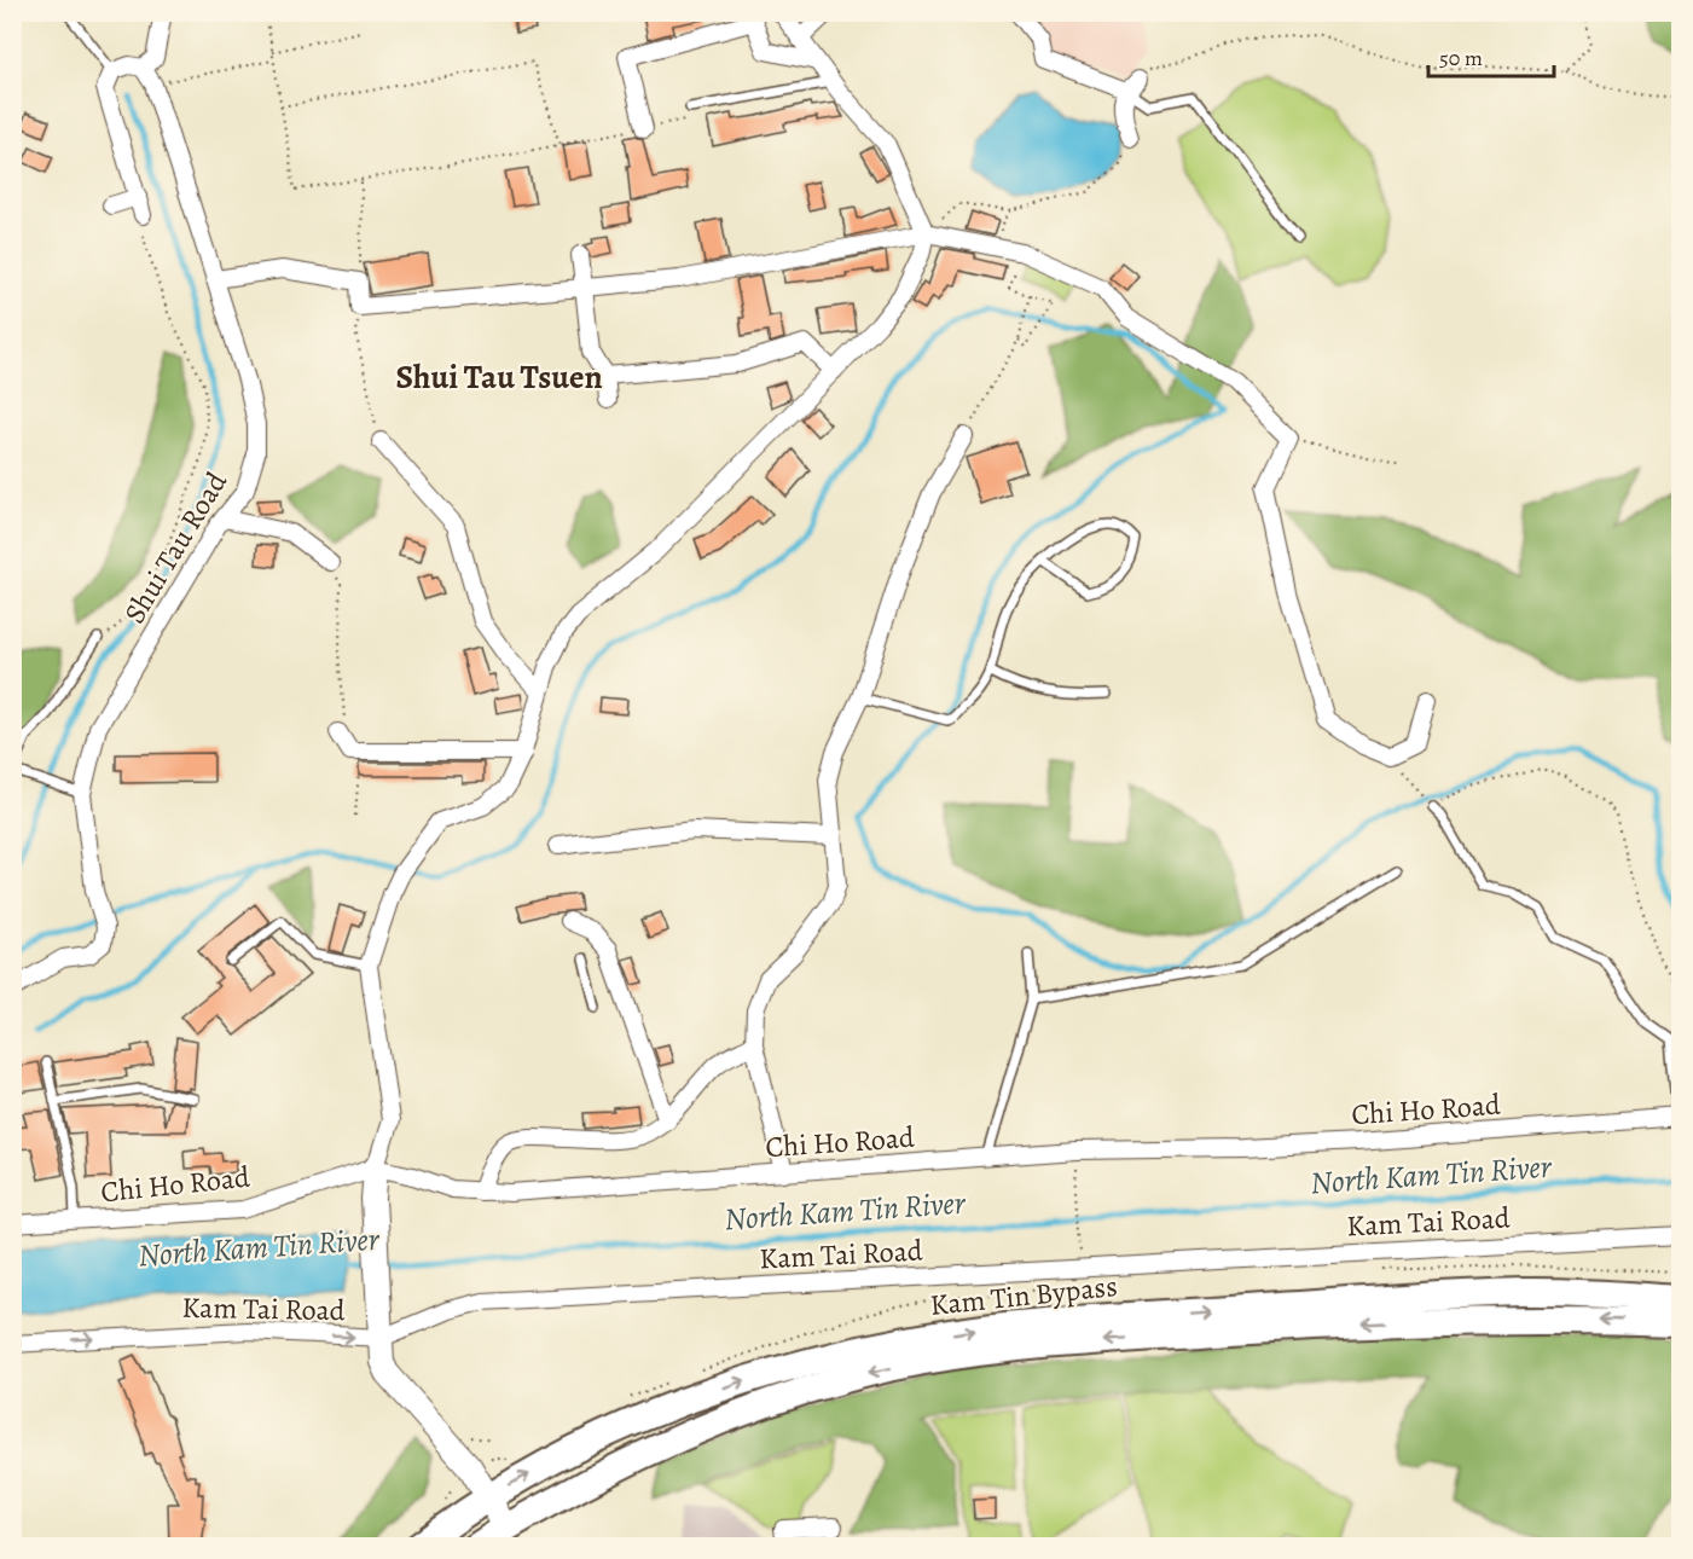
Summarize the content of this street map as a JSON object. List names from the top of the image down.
{
  "streets": {
    "main road": ["Kam Tin Bypass"],
    "street": ["Shui Tau Road", "Chi Ho Road", "Kam Tai Road"]
  },
  "districts": ["Shui Tau Tsuen"],
  "water": ["North Kam Tin River"],
  "scale_bar": "50 m"
}
